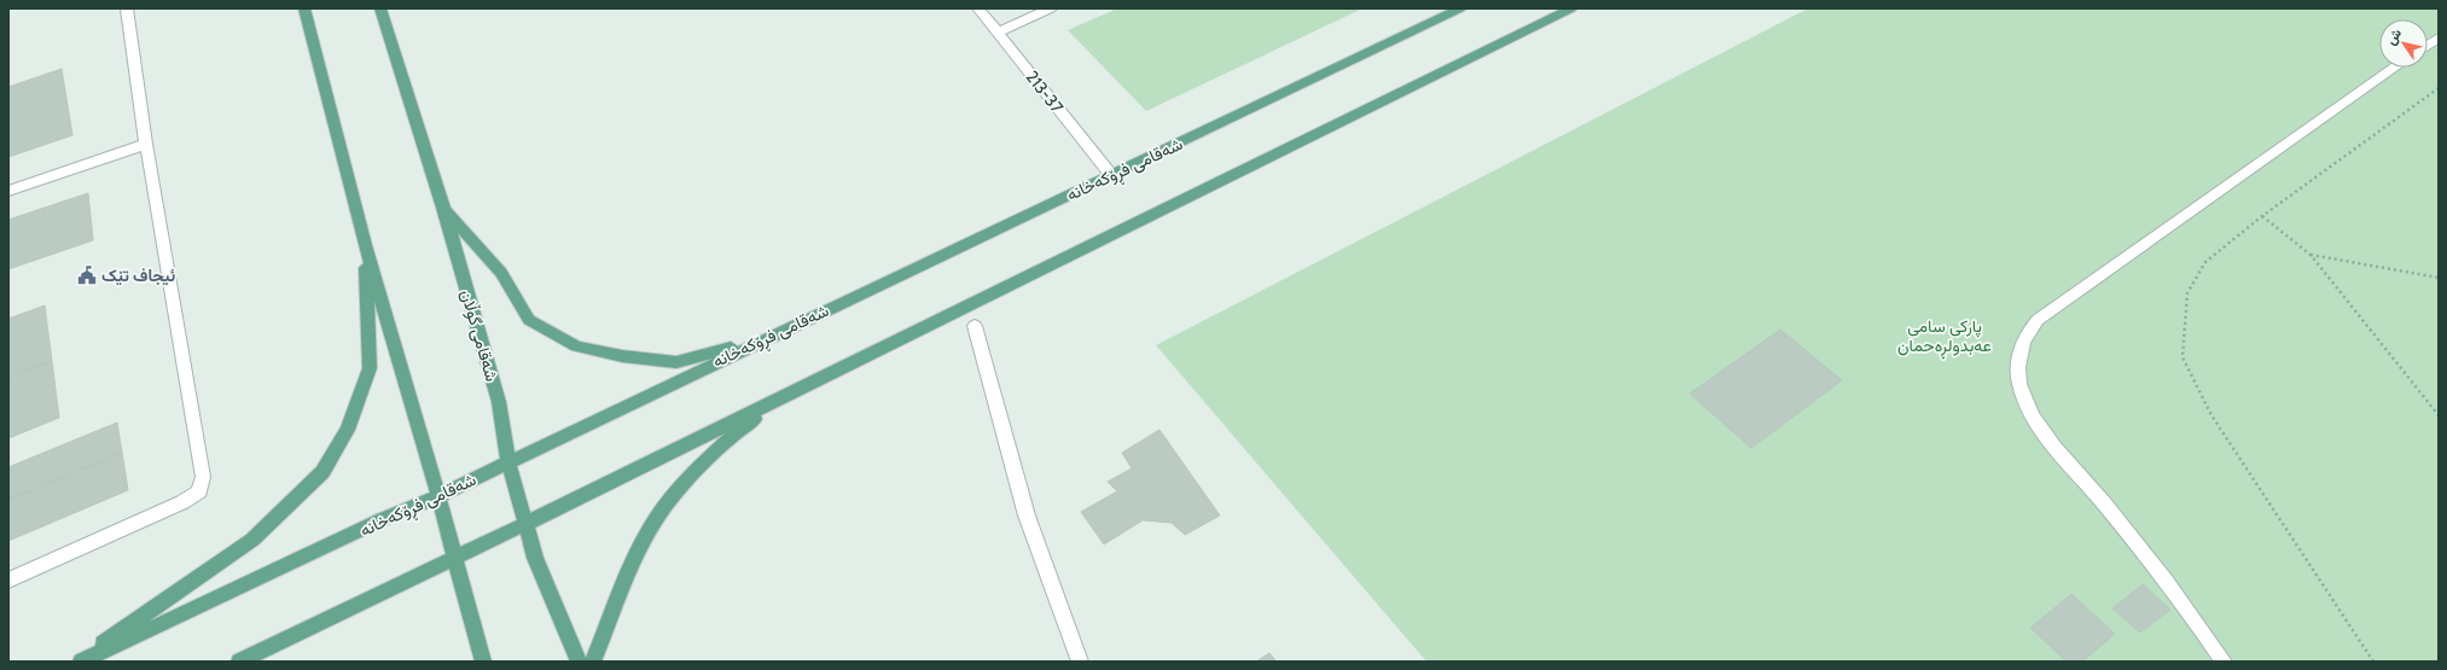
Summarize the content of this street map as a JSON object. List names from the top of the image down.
{
  "streets": {
    "main road": ["شەقامی فڕۆکەخانە", "شەقامی گوڵان"],
    "street": ["213-37"]
  },
  "crossings": [
    ["213-37", "شەقامی فڕۆکەخانە"],
    ["شەقامی فڕۆکەخانە", "شەقامی گوڵان"]
  ],
  "parks": ["پارکی سامی عەبدولڕەحمان"],
  "places": {
    "public building": ["ئیجاف تێک"]
  },
  "north": "top left"
}
